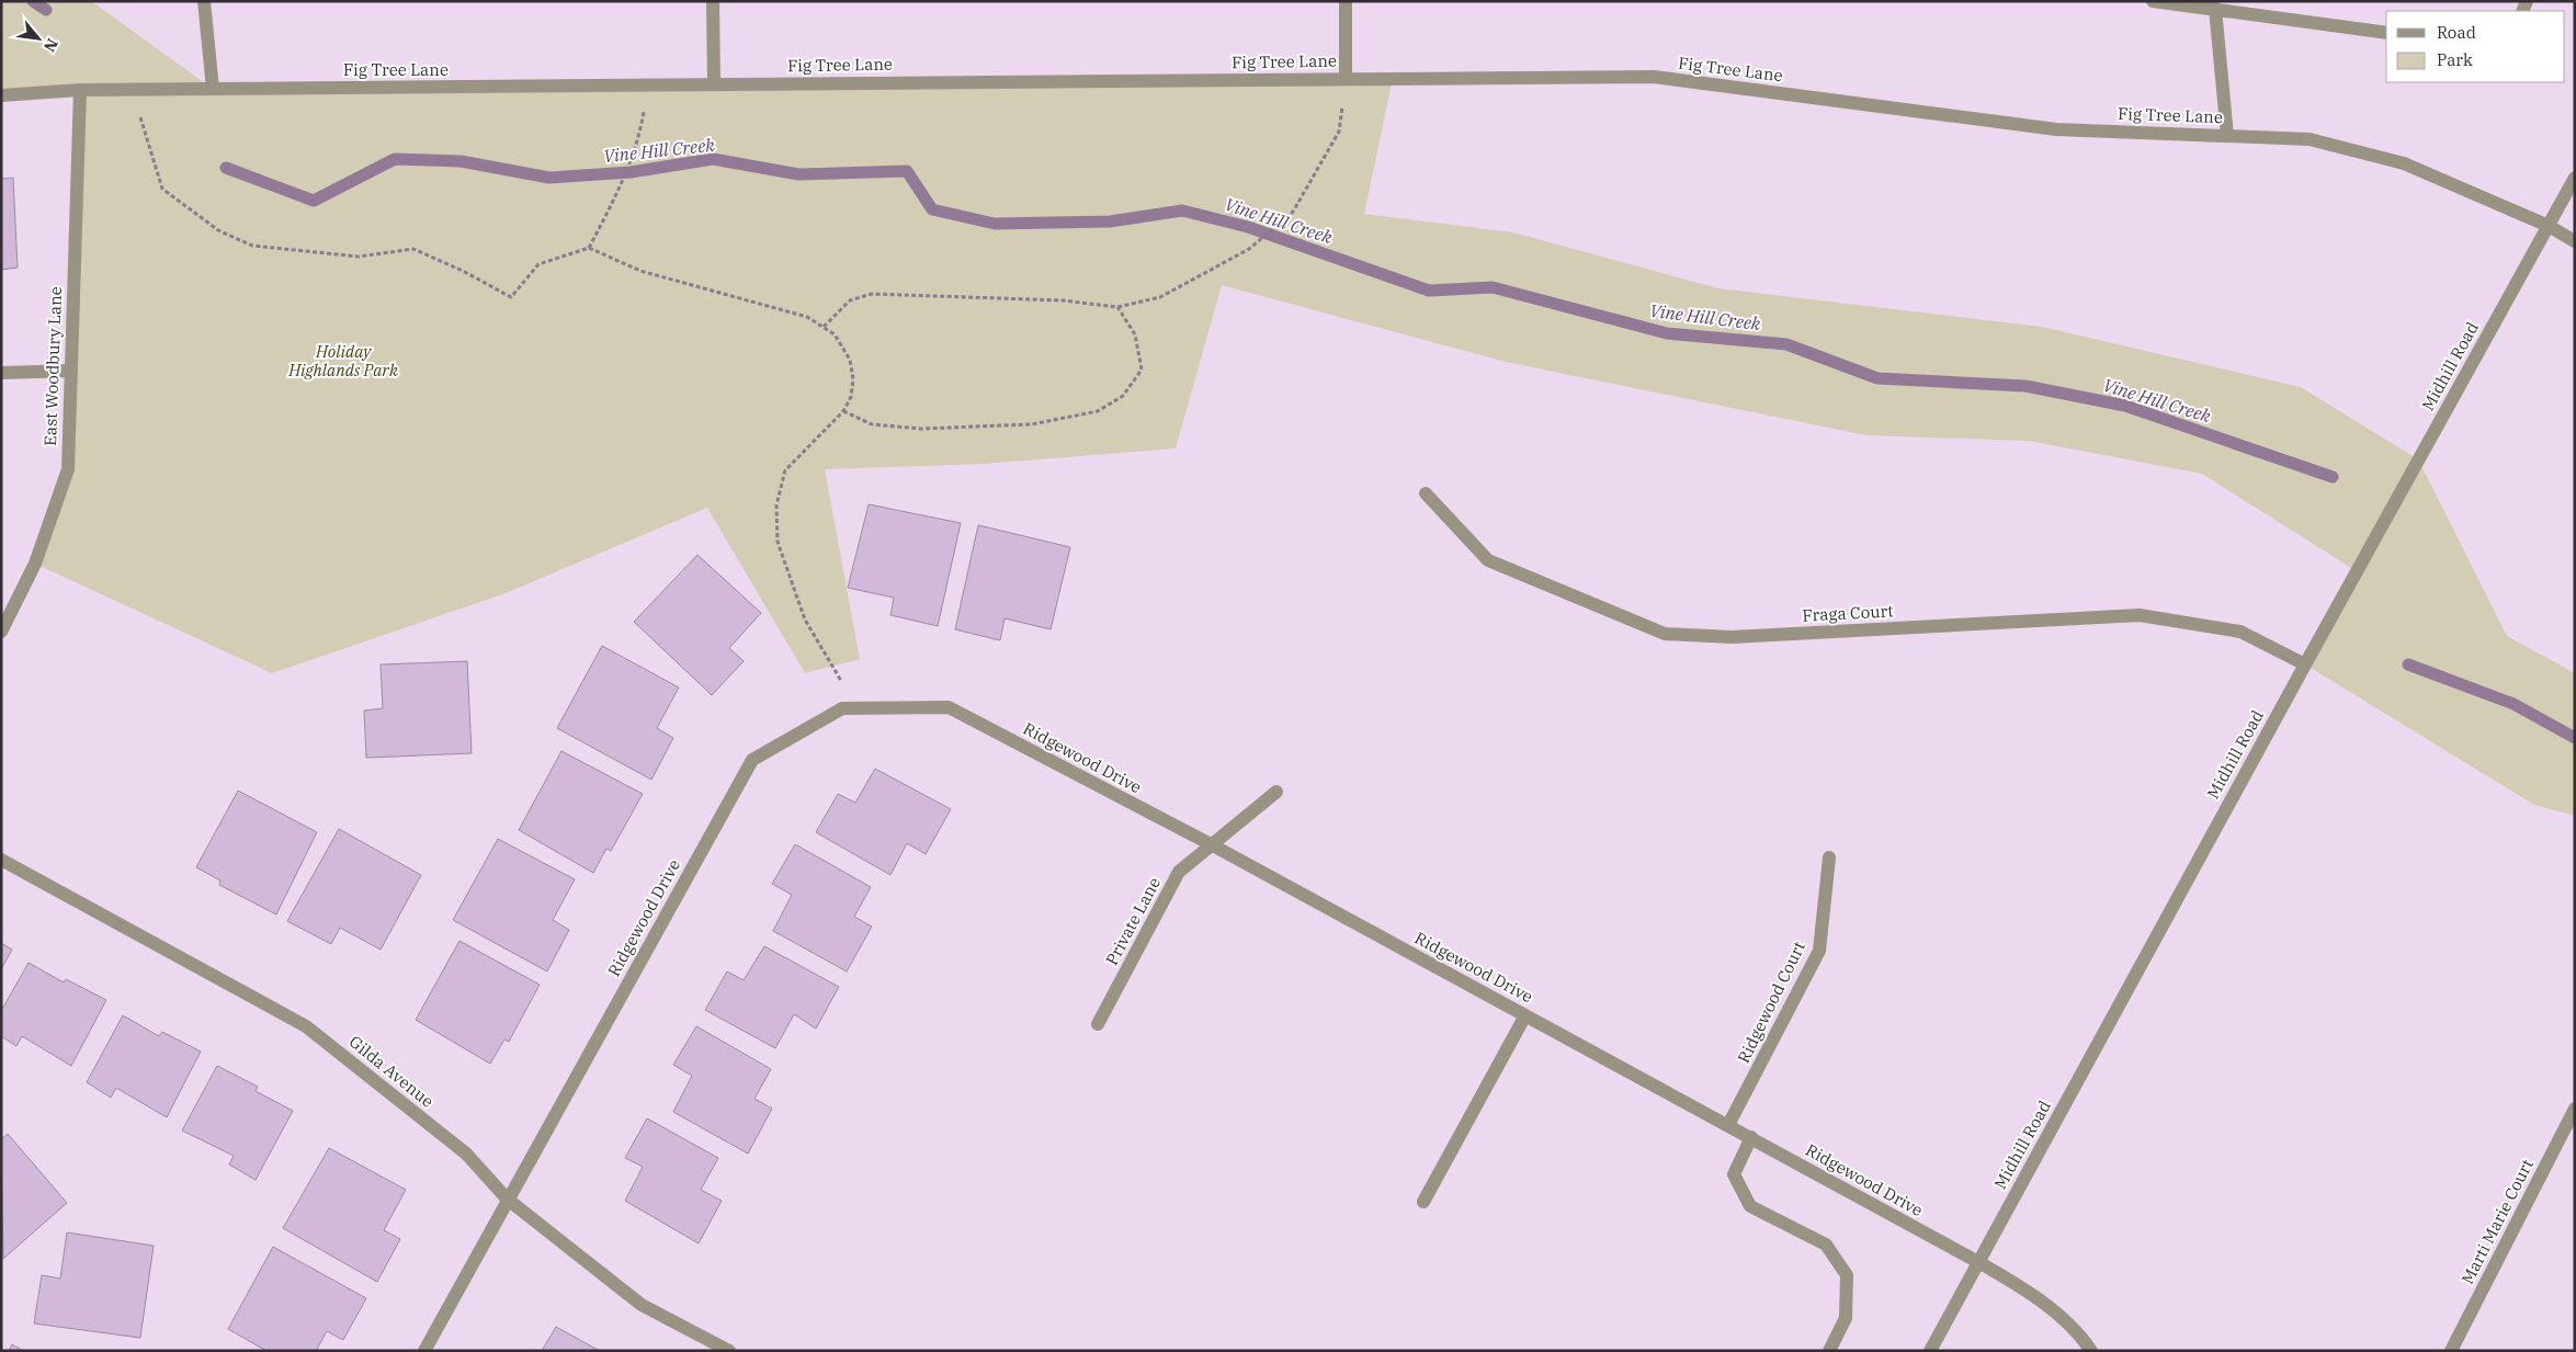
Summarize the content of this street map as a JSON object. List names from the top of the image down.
{
  "streets": {
    "street": [
      "Fig Tree Lane",
      "East Woodbury Lane",
      "Midhill Road",
      "Fraga Court",
      "Ridgewood Drive",
      "Private Lane",
      "Ridgewood Court",
      "Gilda Avenue",
      "Marti Marie Court"
    ]
  },
  "crossings": [
    ["Fig Tree Lane", "East Woodbury Lane"],
    ["Fig Tree Lane", "Midhill Road"],
    ["Midhill Road", "Fraga Court"],
    ["Midhill Road", "Ridgewood Drive"],
    ["Ridgewood Drive", "Private Lane"],
    ["Ridgewood Drive", "Ridgewood Court"],
    ["Ridgewood Drive", "Gilda Avenue"]
  ],
  "water": ["Vine Hill Creek"],
  "parks": ["Holiday Highlands Park"],
  "legend": ["Road", "Park"],
  "north": "bottom right"
}
